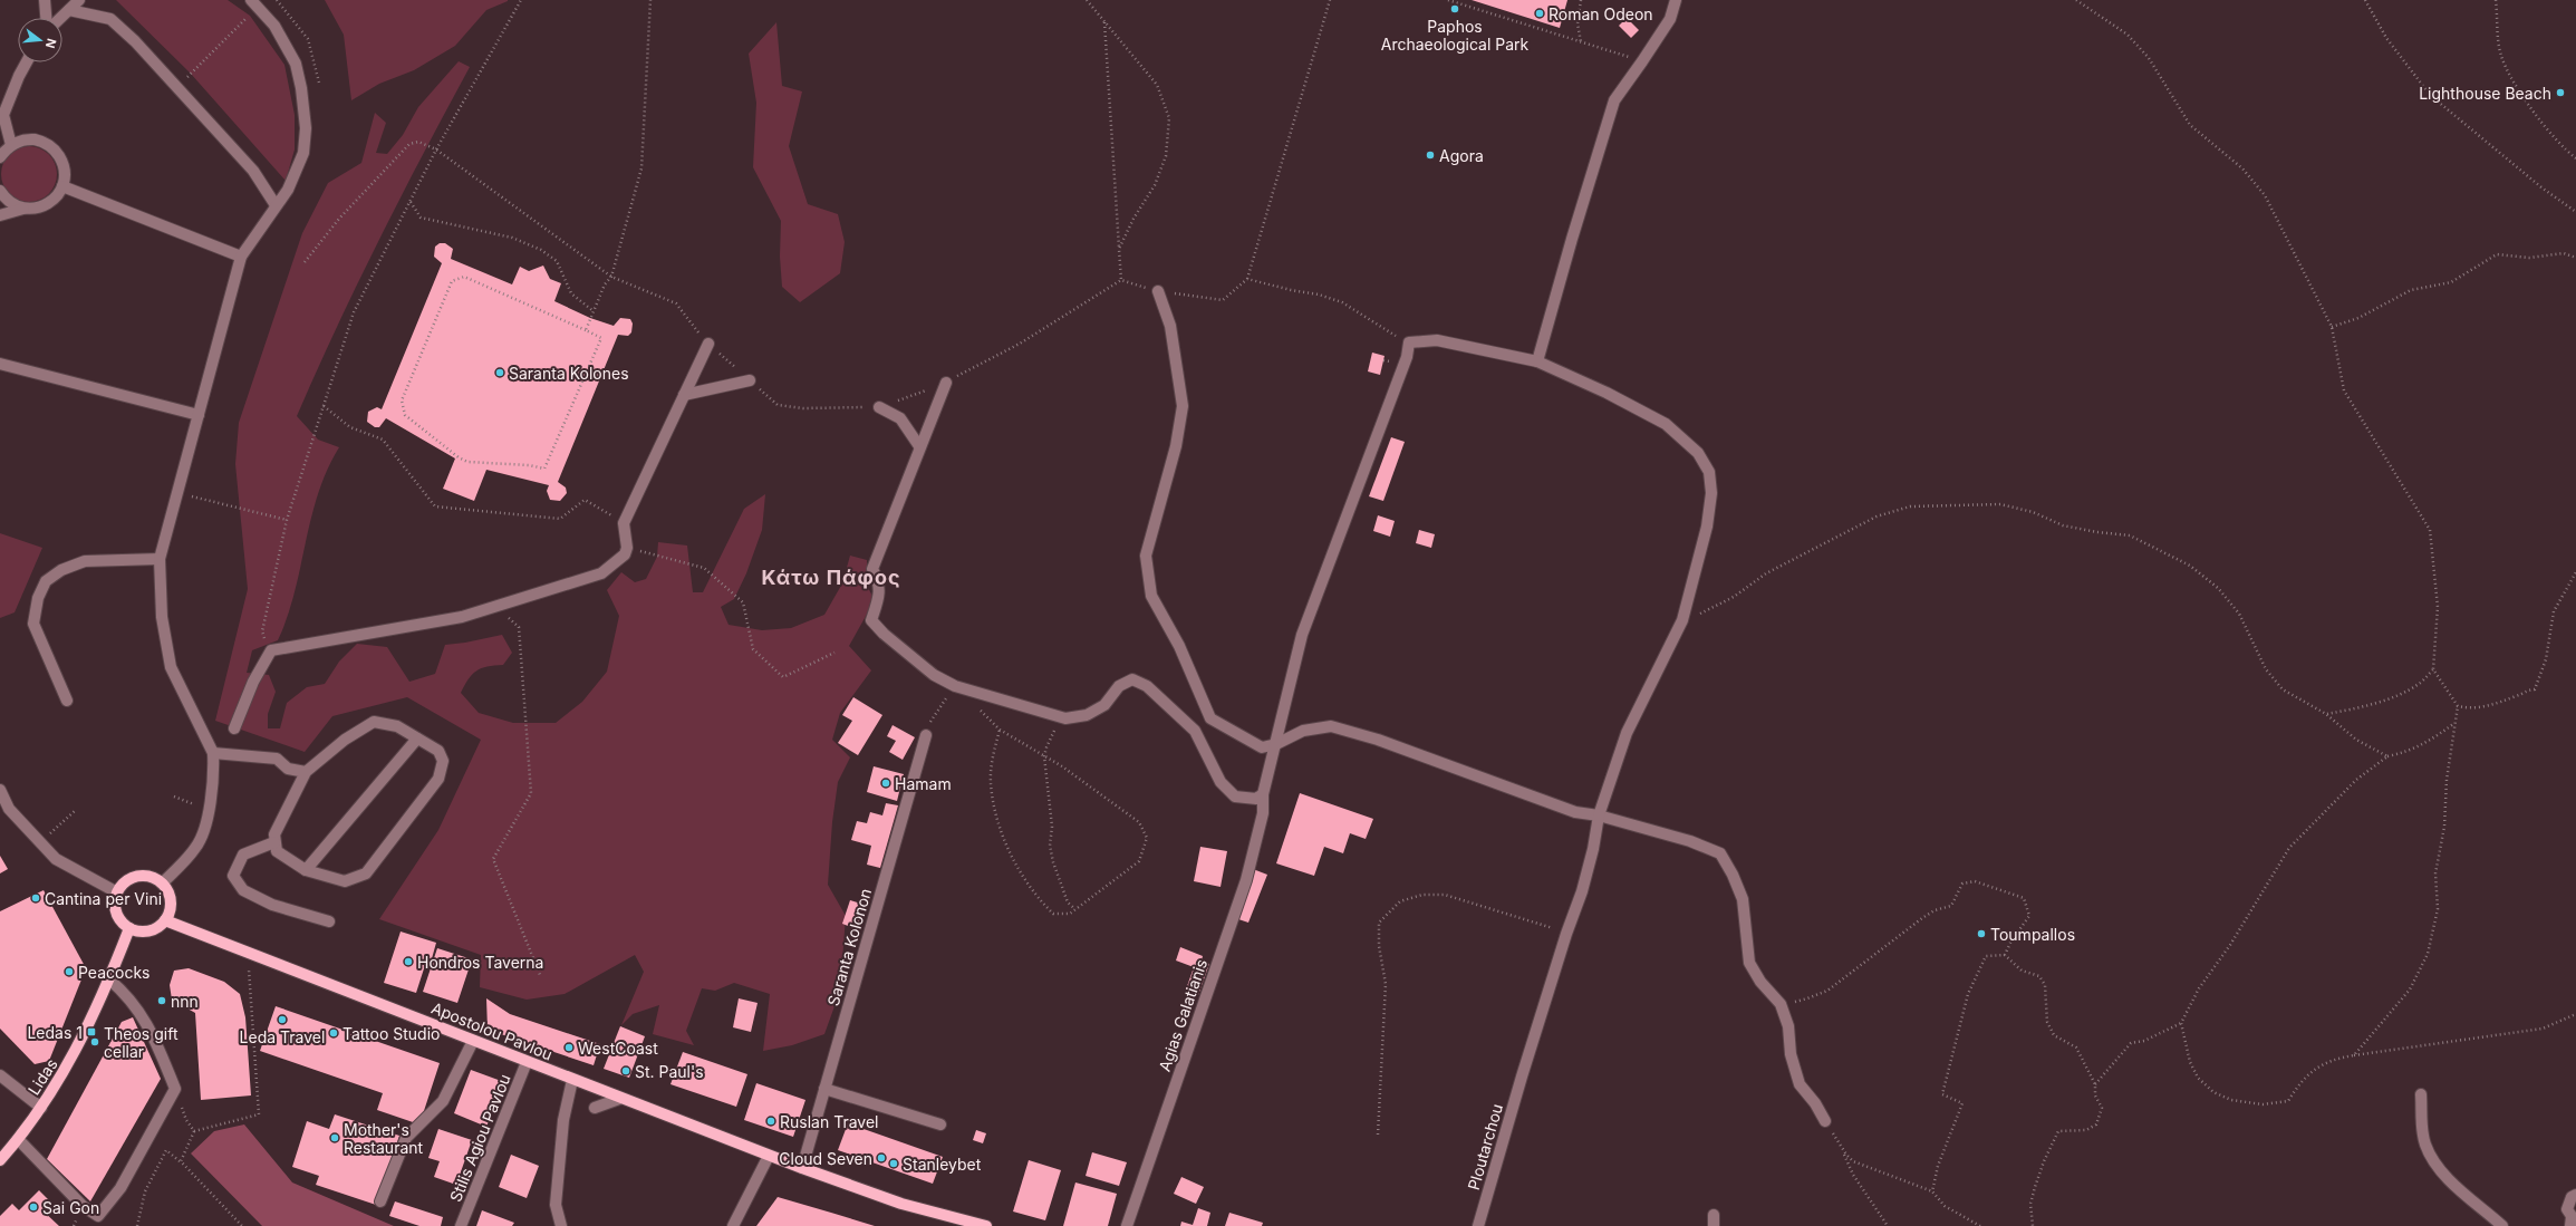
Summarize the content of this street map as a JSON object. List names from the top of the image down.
{
  "streets": {
    "main road": ["Apostolou Pavlou", "Lidas"],
    "street": [
      "Saranta Kolonon",
      "Agias Galatianis",
      "Stilis Agiou Pavlou",
      "Ploutarchou"
    ]
  },
  "crossings": [
    ["Saranta Kolonon", "Apostolou Pavlou"],
    ["Agias Galatianis", "Ploutarchou"],
    ["Apostolou Pavlou", "Lidas"],
    ["Apostolou Pavlou", "Stilis Agiou Pavlou"]
  ],
  "districts": ["Κάτω Πάφος"],
  "places": {
    "other": [
      "Paphos Archaeological Park",
      "Roman Odeon",
      "Lighthouse Beach",
      "Agora",
      "Saranta Kolones",
      "Hamam",
      "Cantina per Vini",
      "Toumpallos",
      "Hondros Taverna",
      "Peacocks",
      "nnn",
      "Leda Travel",
      "Tattoo Studio",
      "Theos gift cellar",
      "WestCoast",
      "St. Paul's",
      "Ruslan Travel",
      "Mother's Restaurant",
      "Cloud Seven",
      "Stanleybet",
      "Sai Gon"
    ],
    "transit": ["Ledas 1"]
  },
  "north": "right"
}
